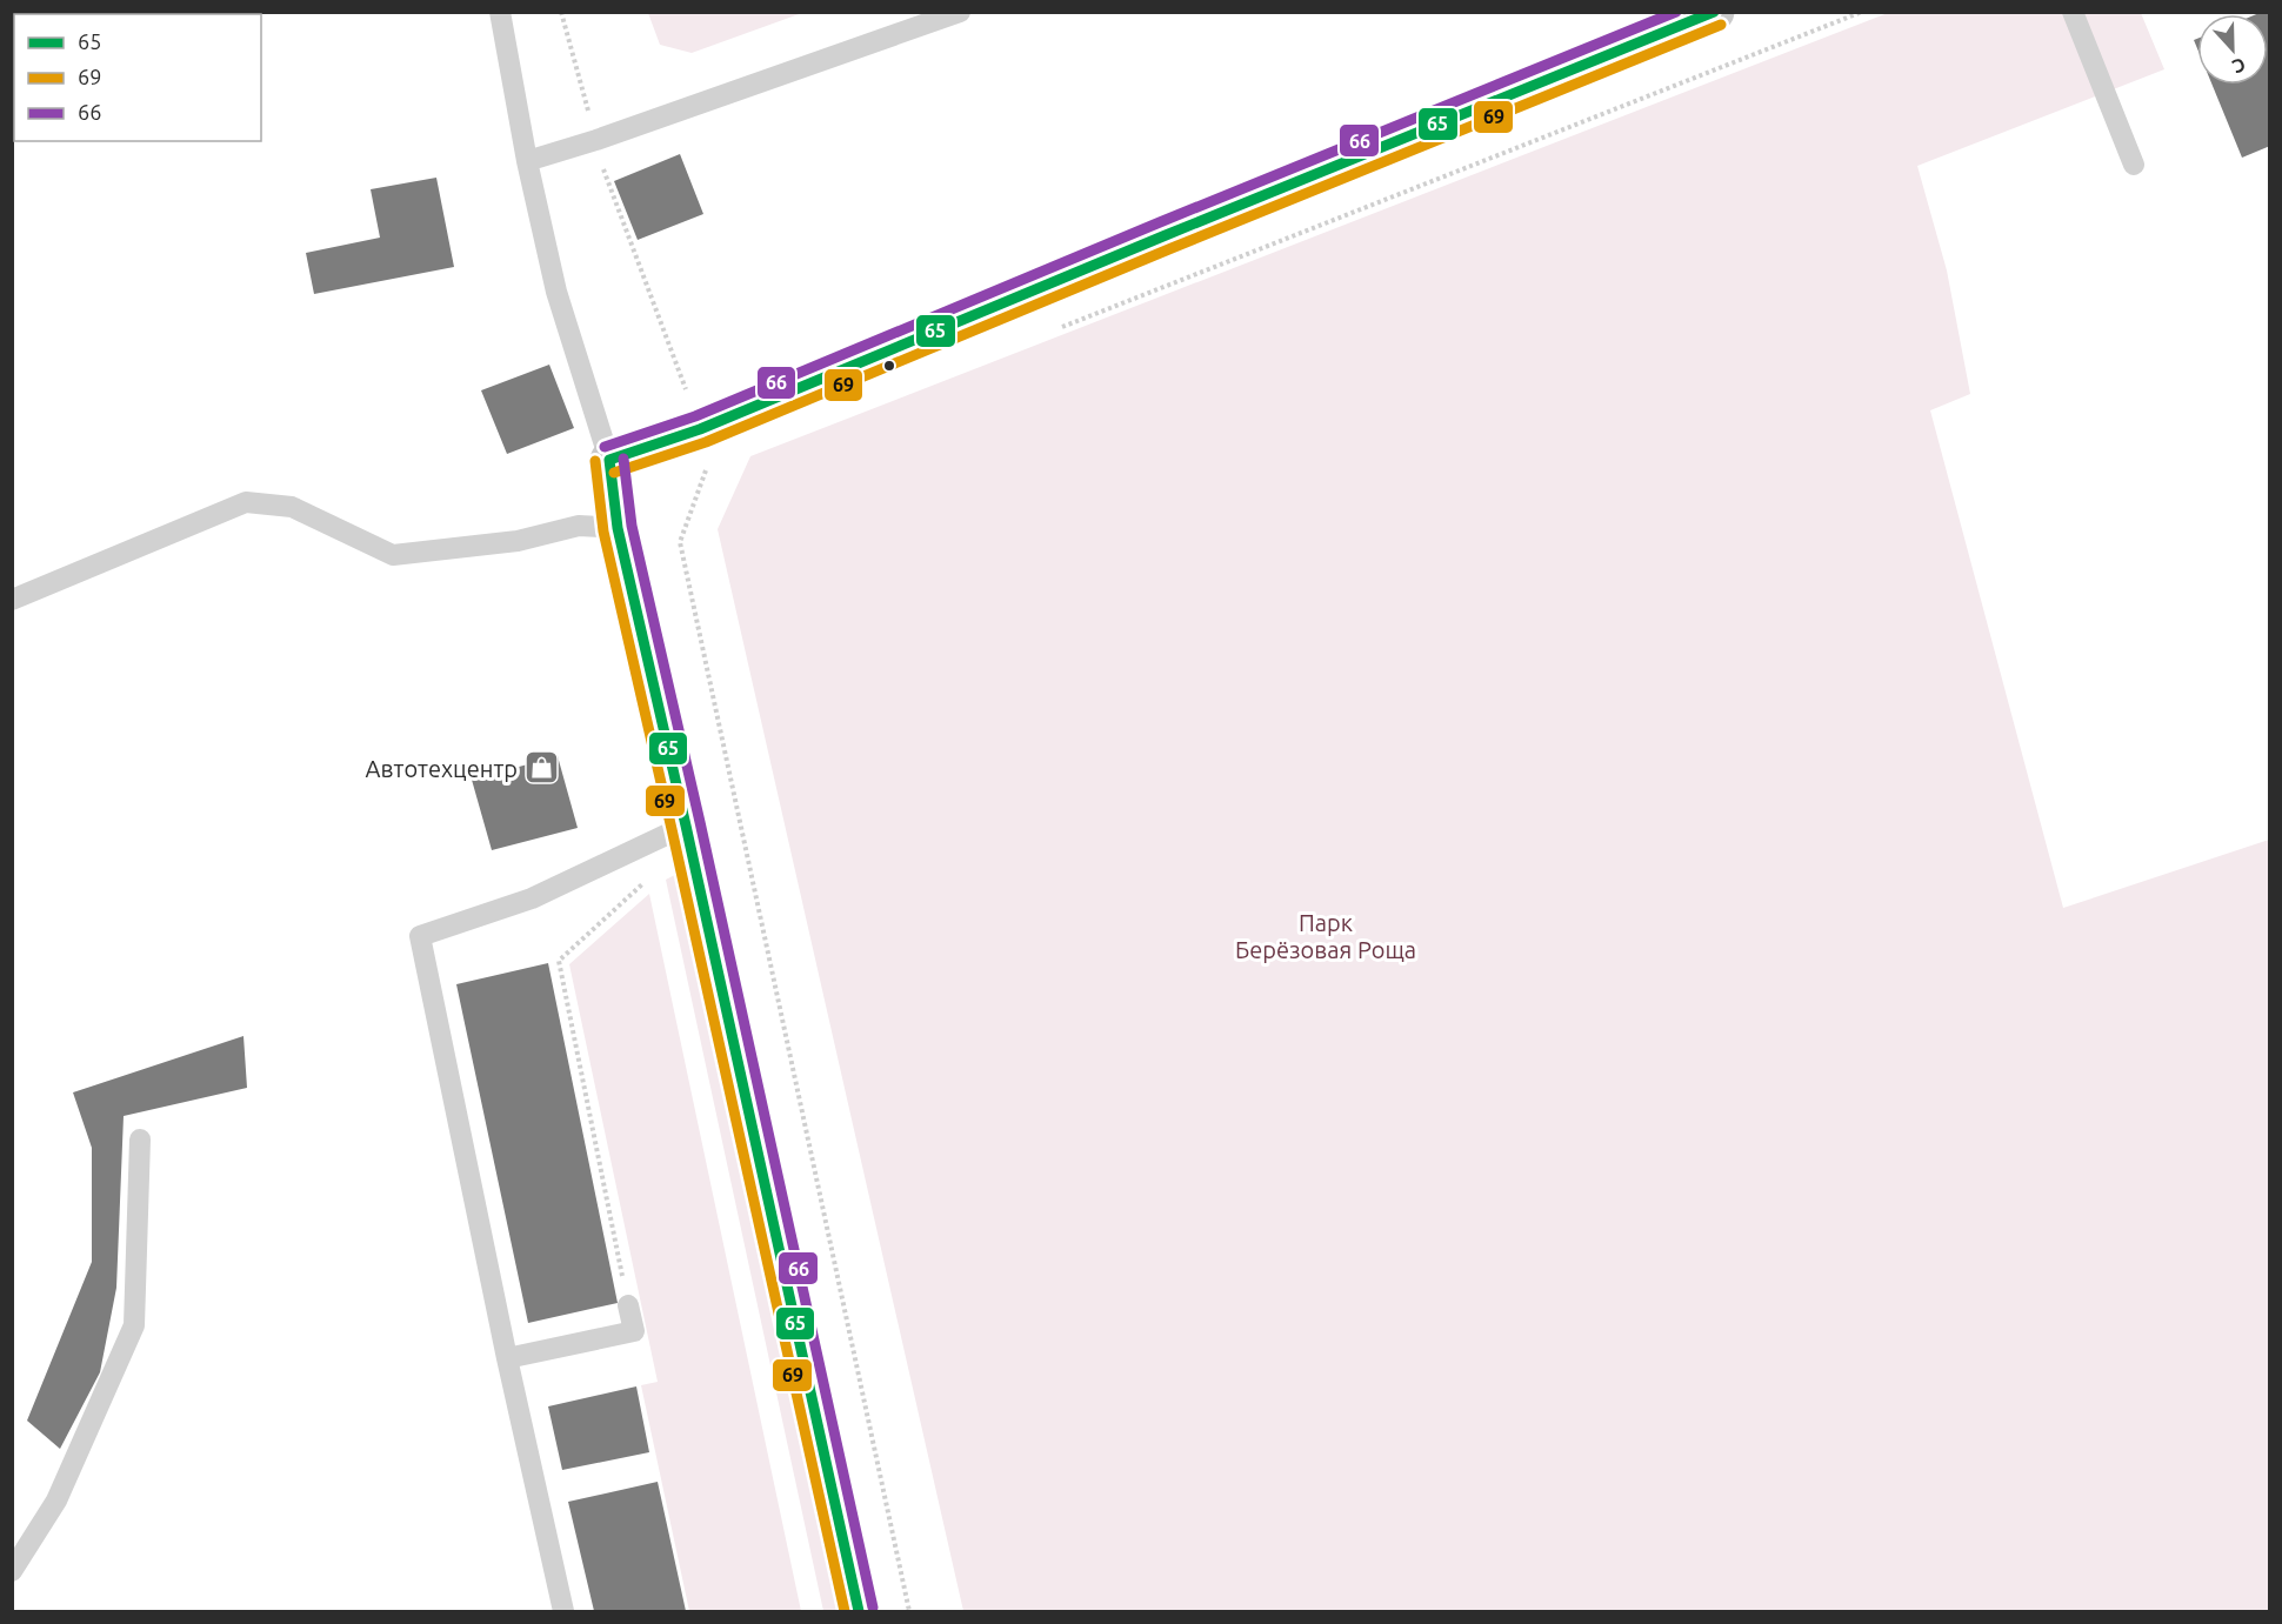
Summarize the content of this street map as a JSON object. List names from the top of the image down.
{
  "parks": ["Парк Берёзовая Роща"],
  "places": {
    "shop": ["Автотехцентр"]
  },
  "lines": ["transit line 65", "transit line 66", "transit line 69"],
  "legend": ["65", "69", "66"],
  "north": "bottom"
}
